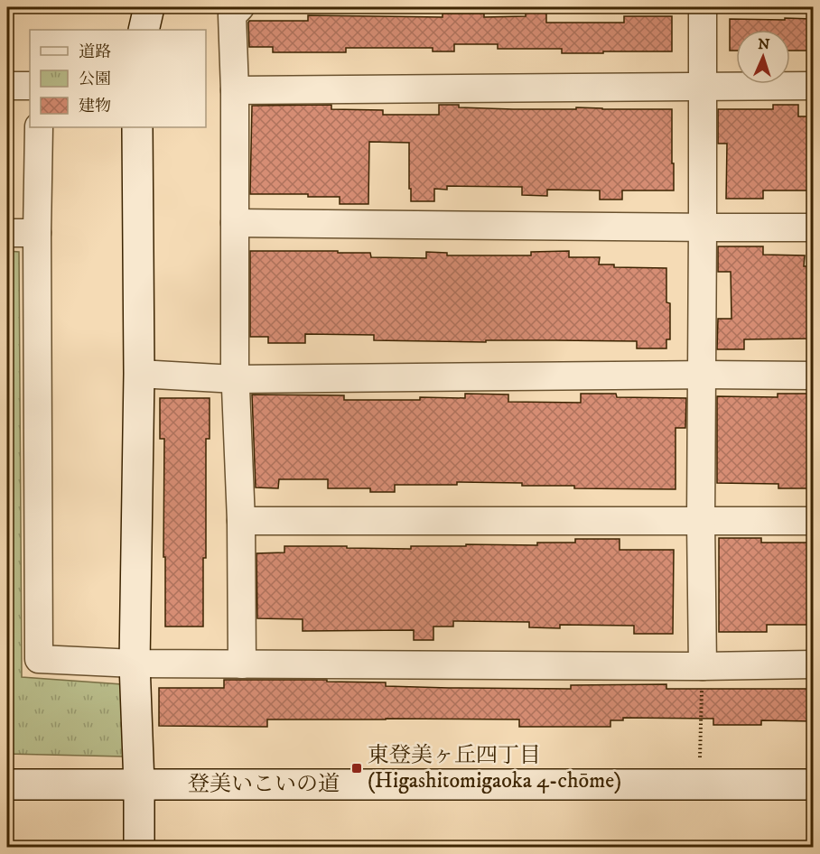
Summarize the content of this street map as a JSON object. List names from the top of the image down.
{
  "streets": {
    "street": ["登美いこいの道"]
  },
  "places": {
    "transit": ["東登美ヶ丘四丁目 (Higashitomigaoka 4-chōme)"]
  },
  "legend": ["道路", "公園", "建物"],
  "north": "top"
}
